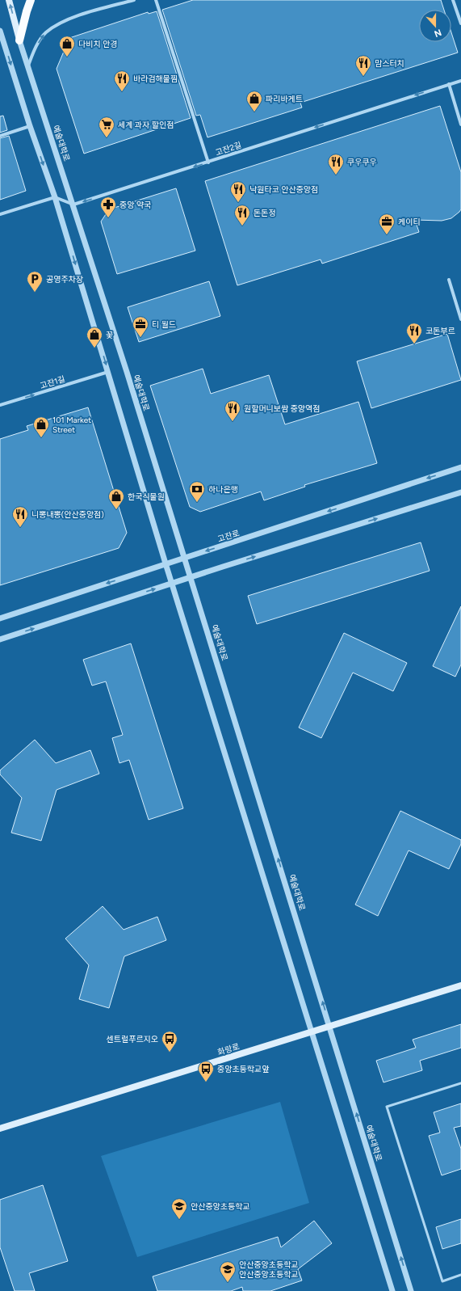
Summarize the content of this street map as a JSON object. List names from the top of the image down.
{
  "streets": {
    "main road": ["예술대학로", "화랑로"],
    "street": ["고잔2길", "고잔1길", "고잔로"]
  },
  "crossings": [
    ["예술대학로", "고잔2길"],
    ["예술대학로", "고잔로"],
    ["예술대학로", "화랑로"]
  ],
  "one_way": ["예술대학로", "고잔2길", "고잔1길"],
  "places": {
    "shop": [
      "다비치 안경",
      "파리바게트",
      "꽃",
      "101 Market Street",
      "한국식물원"
    ],
    "restaurant": [
      "맘스터치",
      "바라검해물찜",
      "쿠우쿠우",
      "낙원타코 안산중앙점",
      "돈돈정",
      "코돈부르",
      "원할머니보쌈 중앙역점",
      "니뽕내뽕(안산중앙점)"
    ],
    "supermarket": ["세계 과자 할인점"],
    "pharmacy": ["중앙 약국"],
    "office": ["케이티", "티 월드"],
    "parking": ["공영주차장"],
    "bank": ["하나은행"],
    "bus stop": ["센트럴푸르지오", "중앙초등학교앞"],
    "school or university": ["안산중앙초등학교", "안산중앙초등학교 안산중앙초등학교"]
  },
  "north": "bottom"
}
